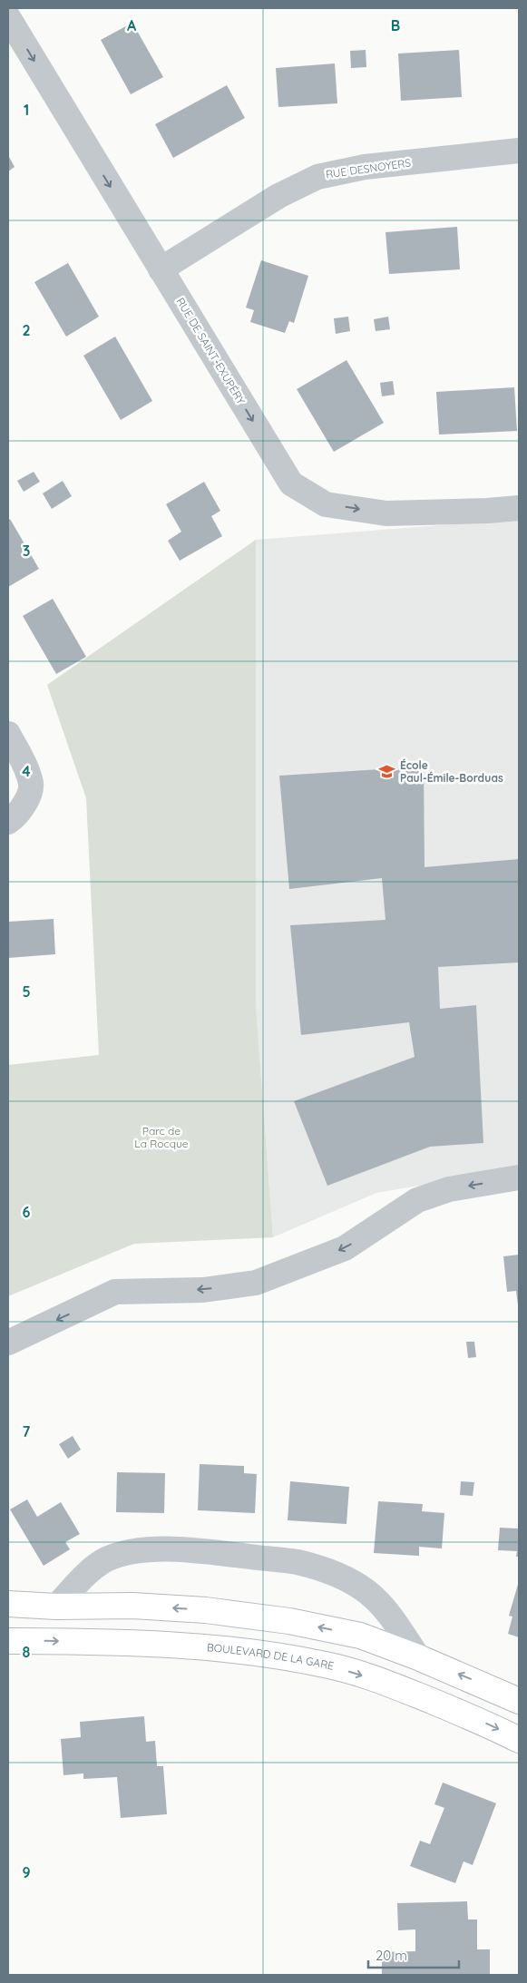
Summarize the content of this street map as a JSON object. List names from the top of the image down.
{
  "streets": {
    "street": ["RUE DESNOYERS", "RUE DE SAINT-EXUPÉRY", "BOULEVARD DE LA GARE"]
  },
  "crossings": [
    ["RUE DESNOYERS", "RUE DE SAINT-EXUPÉRY"]
  ],
  "one_way": ["RUE DE SAINT-EXUPÉRY"],
  "parks": ["Parc de La Rocque"],
  "places": {
    "school or university": ["École Paul-Émile-Borduas"]
  },
  "scale_bar": "20 m",
  "grid": {
    "columns": ["A", "B"],
    "rows": [
      "1",
      "2",
      "3",
      "4",
      "5",
      "6",
      "7",
      "8",
      "9"
    ]
  }
}
